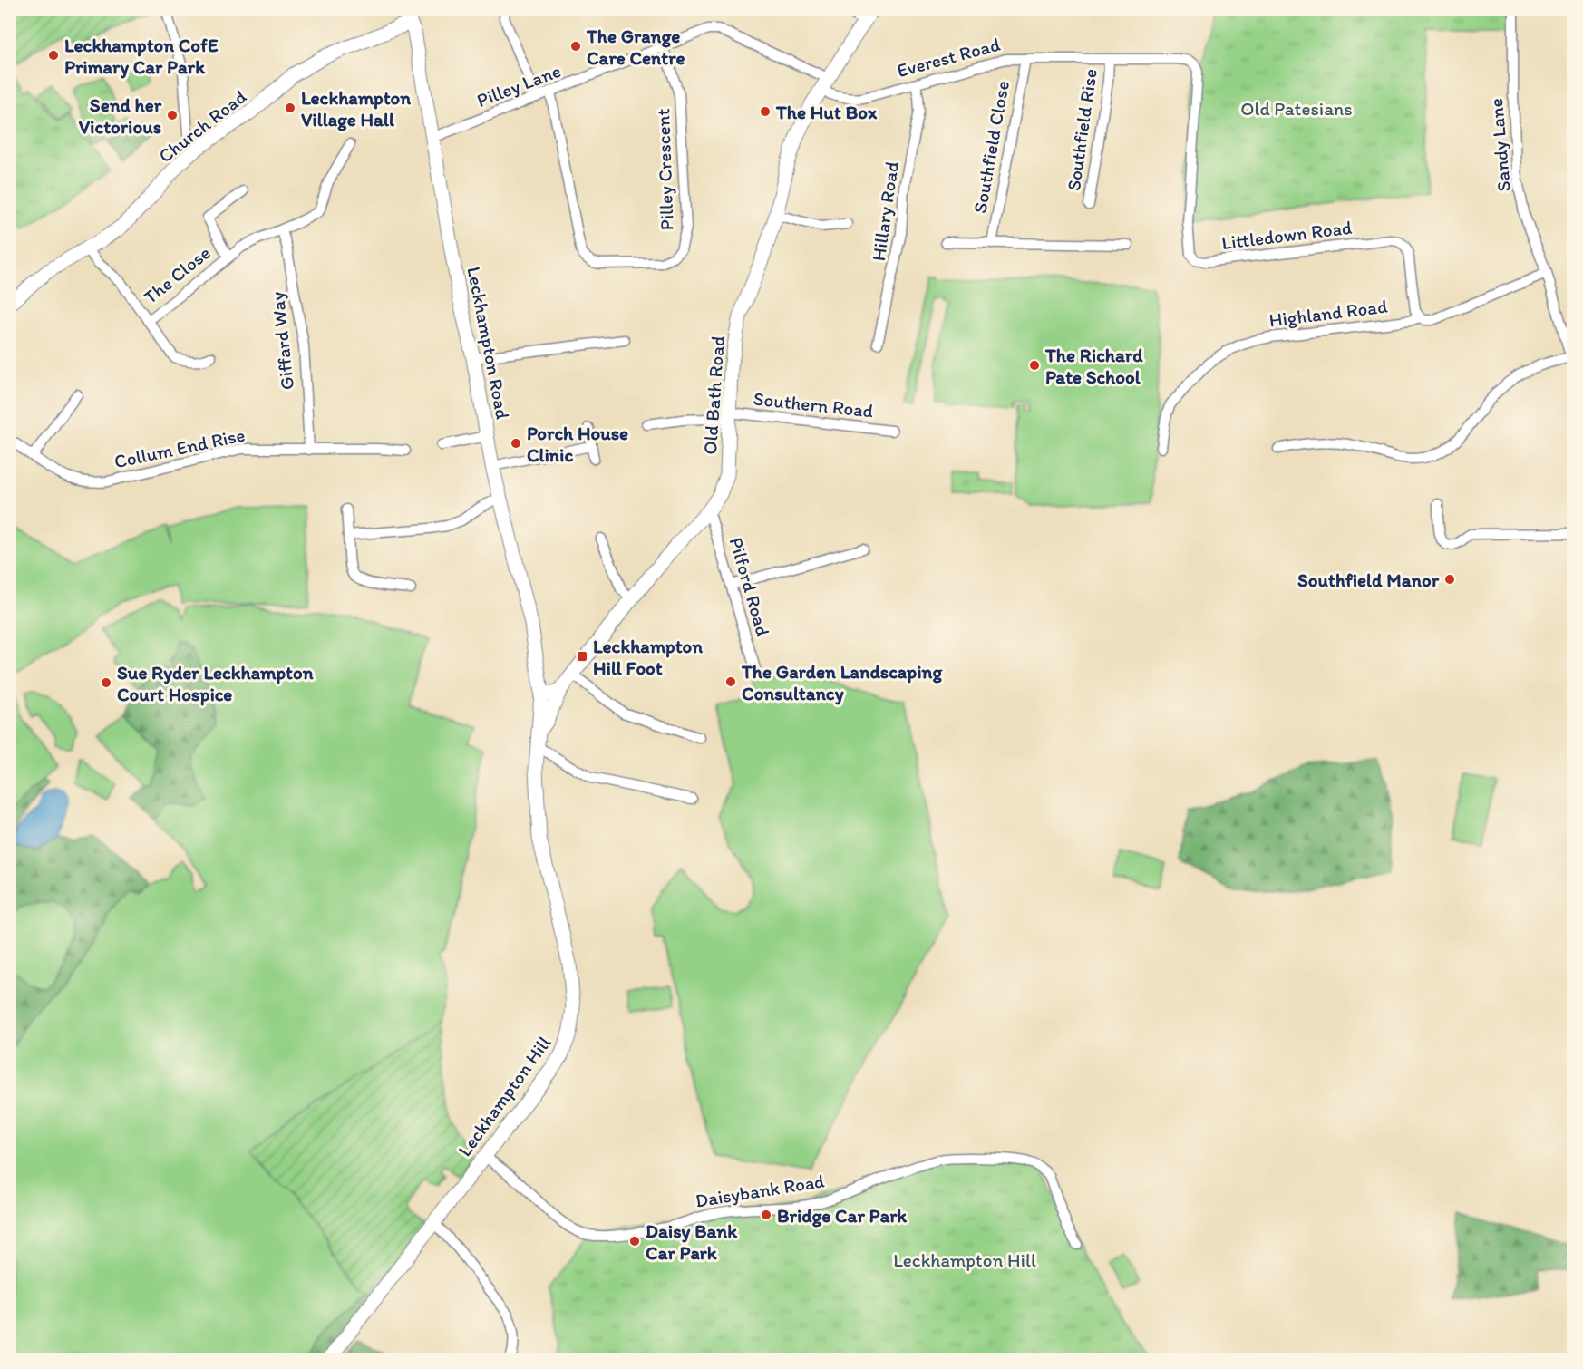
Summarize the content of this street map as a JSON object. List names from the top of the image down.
{
  "streets": {
    "street": [
      "Everest Road",
      "Pilley Lane",
      "Church Road",
      "Southfield Rise",
      "Sandy Lane",
      "Southfield Close",
      "Pilley Crescent",
      "Hillary Road",
      "Littledown Road",
      "The Close",
      "Highland Road",
      "Giffard Way",
      "Leckhampton Road",
      "Old Bath Road",
      "Southern Road",
      "Collum End Rise",
      "Pilford Road",
      "Leckhampton Hill",
      "Daisybank Road"
    ]
  },
  "crossings": [
    ["Everest Road", "Pilley Lane"],
    ["Everest Road", "Southfield Rise"],
    ["Everest Road", "Southfield Close"],
    ["Everest Road", "Hillary Road"],
    ["Everest Road", "Littledown Road"],
    ["Everest Road", "Old Bath Road"],
    ["Pilley Lane", "Pilley Crescent"],
    ["Pilley Lane", "Leckhampton Road"],
    ["Pilley Lane", "Old Bath Road"],
    ["Church Road", "The Close"],
    ["Church Road", "Leckhampton Road"],
    ["Sandy Lane", "Highland Road"],
    ["Littledown Road", "Highland Road"],
    ["The Close", "Giffard Way"],
    ["Giffard Way", "Collum End Rise"],
    ["Leckhampton Road", "Old Bath Road"],
    ["Leckhampton Road", "Leckhampton Hill"],
    ["Old Bath Road", "Southern Road"],
    ["Old Bath Road", "Pilford Road"],
    ["Old Bath Road", "Leckhampton Hill"],
    ["Leckhampton Hill", "Daisybank Road"]
  ],
  "parks": ["Old Patesians", "Leckhampton Hill"],
  "places": {
    "other": [
      "The Grange Care Centre",
      "Leckhampton CofE Primary Car Park",
      "Leckhampton Village Hall",
      "The Hut Box",
      "Send her Victorious",
      "The Richard Pate School",
      "Porch House Clinic",
      "Southfield Manor",
      "The Garden Landscaping Consultancy",
      "Sue Ryder Leckhampton Court Hospice",
      "Bridge Car Park",
      "Daisy Bank Car Park"
    ],
    "transit": ["Leckhampton Hill Foot"]
  }
}
